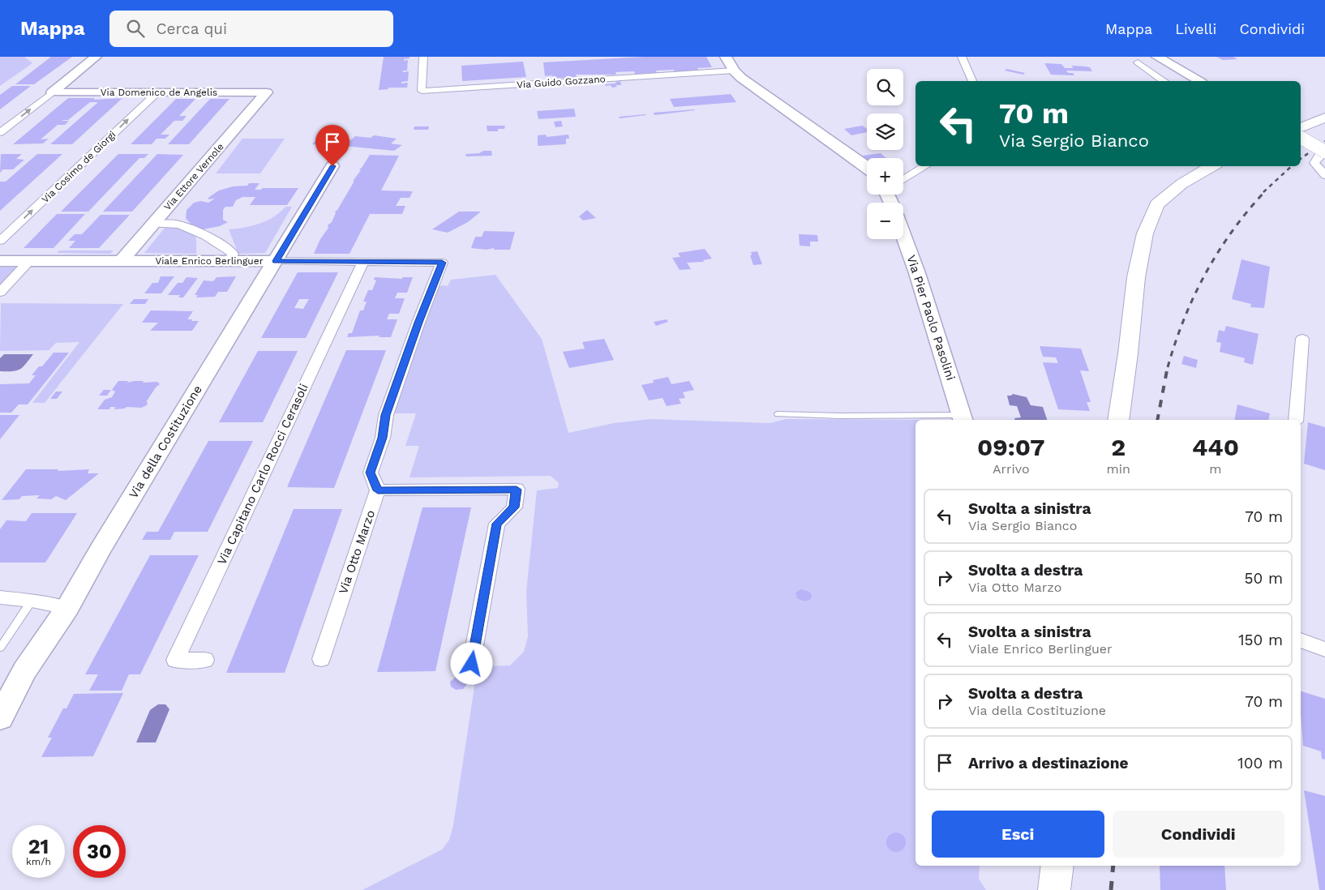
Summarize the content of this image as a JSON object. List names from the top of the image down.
{
  "streets": {
    "street": [
      "Via Guido Gozzano",
      "Via Domenico de Angelis",
      "Via Cosimo de Giorgi",
      "Via Ettore Vernole",
      "Viale Enrico Berlinguer",
      "Via Pier Paolo Pasolini",
      "Via della Costituzione",
      "Via Capitano Carlo Rocci Cerasoli",
      "Via Otto Marzo"
    ]
  },
  "crossings": [
    ["Via Domenico de Angelis", "Via Cosimo de Giorgi"],
    ["Via Domenico de Angelis", "Via Ettore Vernole"],
    ["Via Ettore Vernole", "Viale Enrico Berlinguer"],
    ["Viale Enrico Berlinguer", "Via della Costituzione"],
    ["Viale Enrico Berlinguer", "Via Capitano Carlo Rocci Cerasoli"],
    ["Viale Enrico Berlinguer", "Via Otto Marzo"]
  ],
  "page": {
    "header": "Mappa",
    "search": "Cerca qui",
    "nav": ["Mappa", "Livelli", "Condividi"],
    "map_buttons": ["+", "−"],
    "turn": ["70 m", "Via Sergio Bianco"],
    "eta": [
      "09:07",
      "Arrivo",
      "2",
      "min",
      "440",
      "m"
    ],
    "list": [
      {
        "name": "Svolta a sinistra",
        "note": "Via Sergio Bianco",
        "value": "70 m"
      },
      {
        "name": "Svolta a destra",
        "note": "Via Otto Marzo",
        "value": "50 m"
      },
      {
        "name": "Svolta a sinistra",
        "note": "Viale Enrico Berlinguer",
        "value": "150 m"
      },
      {
        "name": "Svolta a destra",
        "note": "Via della Costituzione",
        "value": "70 m"
      },
      {
        "name": "Arrivo a destinazione",
        "value": "100 m"
      }
    ],
    "buttons": ["Esci", "Condividi"],
    "speed": "21 km/h",
    "limit": "30"
  }
}
